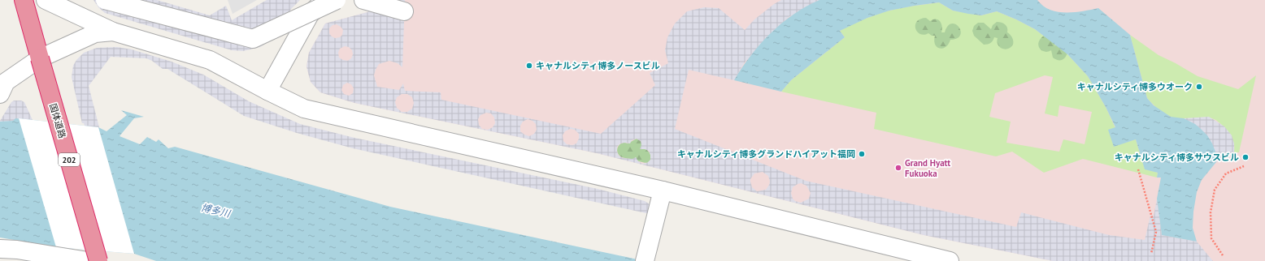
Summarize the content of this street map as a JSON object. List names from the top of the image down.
{
  "streets": {
    "highway": ["国体道路", "202"]
  },
  "water": ["博多川"],
  "places": [
    "キャナルシティ博多ノースビル",
    "キャナルシティ博多ウオーク",
    "キャナルシティ博多グランドハイアット福岡",
    "キャナルシティ博多サウスビル",
    "Grand Hyatt Fukuoka"
  ]
}
